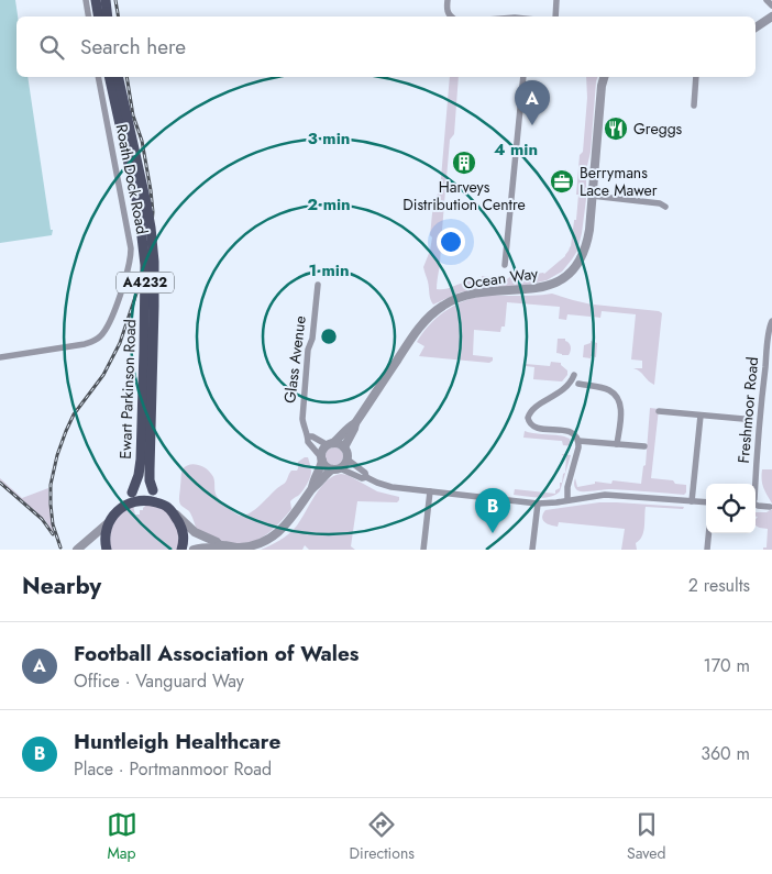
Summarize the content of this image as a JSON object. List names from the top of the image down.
{
  "streets": {
    "main road": ["A4232", "Ewart Parkinson Road"],
    "street": [
      "Roath Dock Road",
      "Ocean Way",
      "Glass Avenue",
      "Freshmoor Road"
    ]
  },
  "crossings": [
    ["Ocean Way", "Glass Avenue"],
    ["A4232", "Ewart Parkinson Road"]
  ],
  "places": {
    "restaurant": ["Greggs"],
    "building": ["Harveys Distribution Centre"],
    "office": ["Berrymans Lace Mawer"]
  },
  "page": {
    "search": "Search here",
    "pins": ["A", "B"],
    "heading": ["Nearby", "2 results"],
    "list": [
      {
        "mark": "A",
        "name": "Football Association of Wales",
        "note": "Office · Vanguard Way",
        "value": "170 m"
      },
      {
        "mark": "B",
        "name": "Huntleigh Healthcare",
        "note": "Place · Portmanmoor Road",
        "value": "360 m"
      }
    ],
    "nav": ["Map", "Directions", "Saved"]
  },
  "rings": [
    "3 min",
    "4 min",
    "2 min",
    "1 min"
  ]
}
